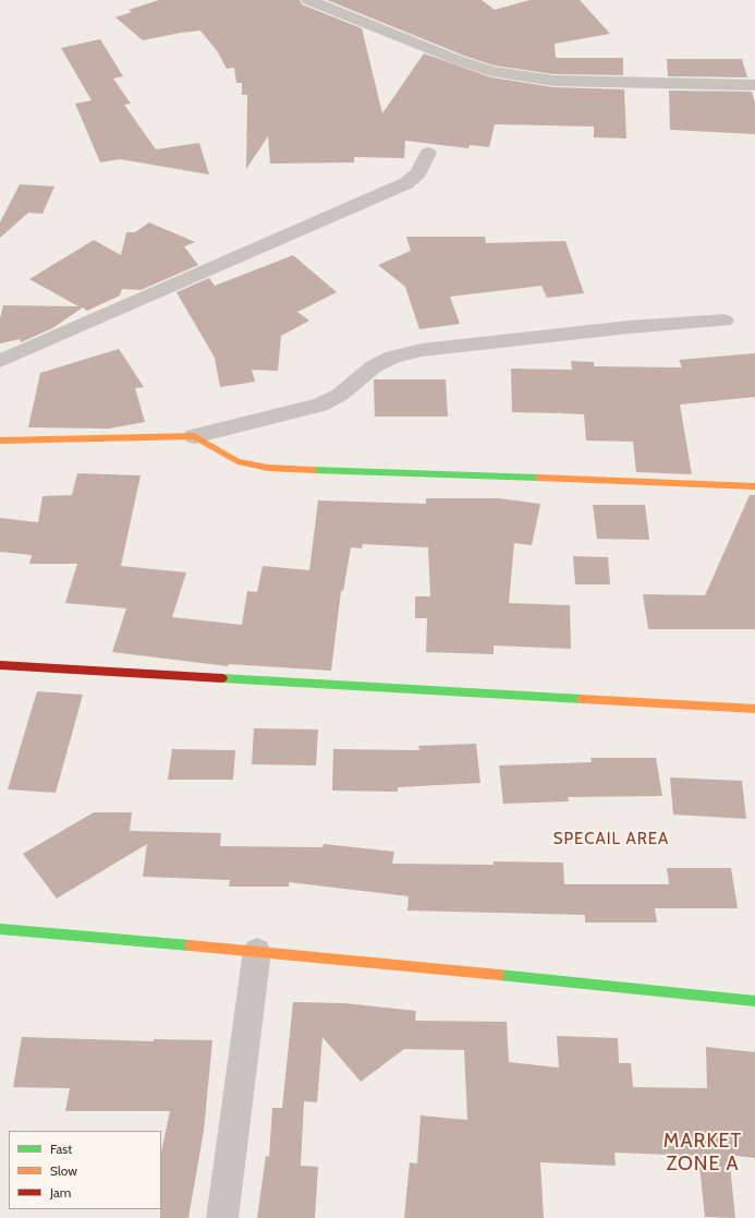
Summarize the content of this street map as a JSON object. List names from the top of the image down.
{
  "districts": ["SPECAIL AREA", "MARKET ZONE A"],
  "legend": ["Fast", "Slow", "Jam"]
}
